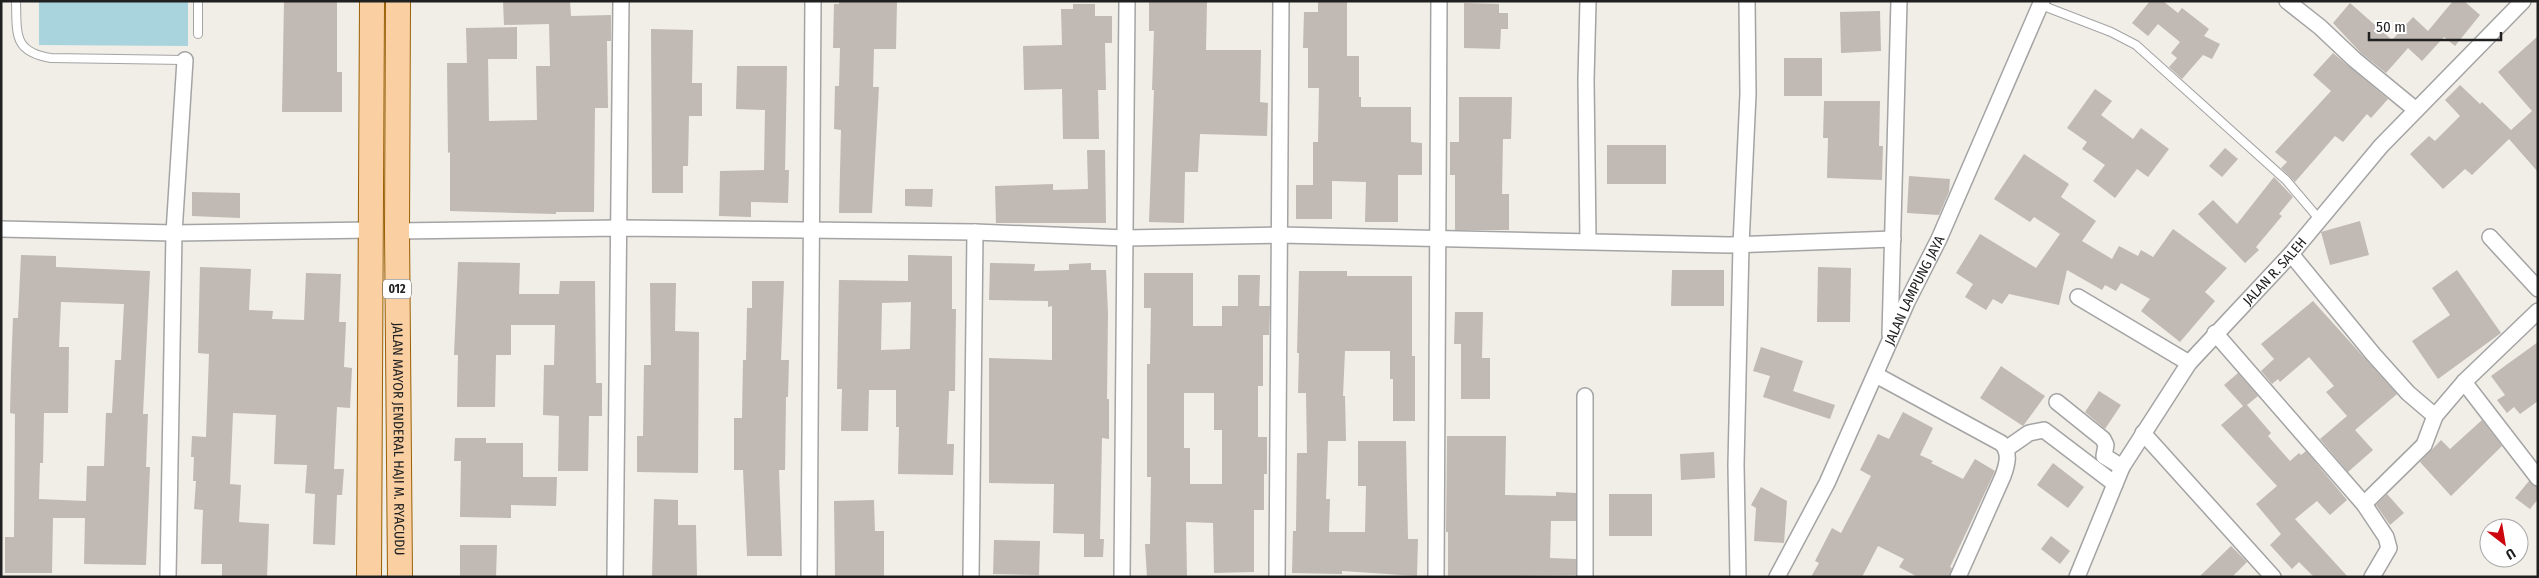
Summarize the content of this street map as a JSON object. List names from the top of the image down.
{
  "streets": {
    "main road": ["012", "JALAN MAYOR JENDERAL HAJI M. RYACUDU"],
    "street": ["JALAN R. SALEH", "JALAN LAMPUNG JAYA"]
  },
  "scale_bar": "50 m",
  "north": "bottom right"
}
